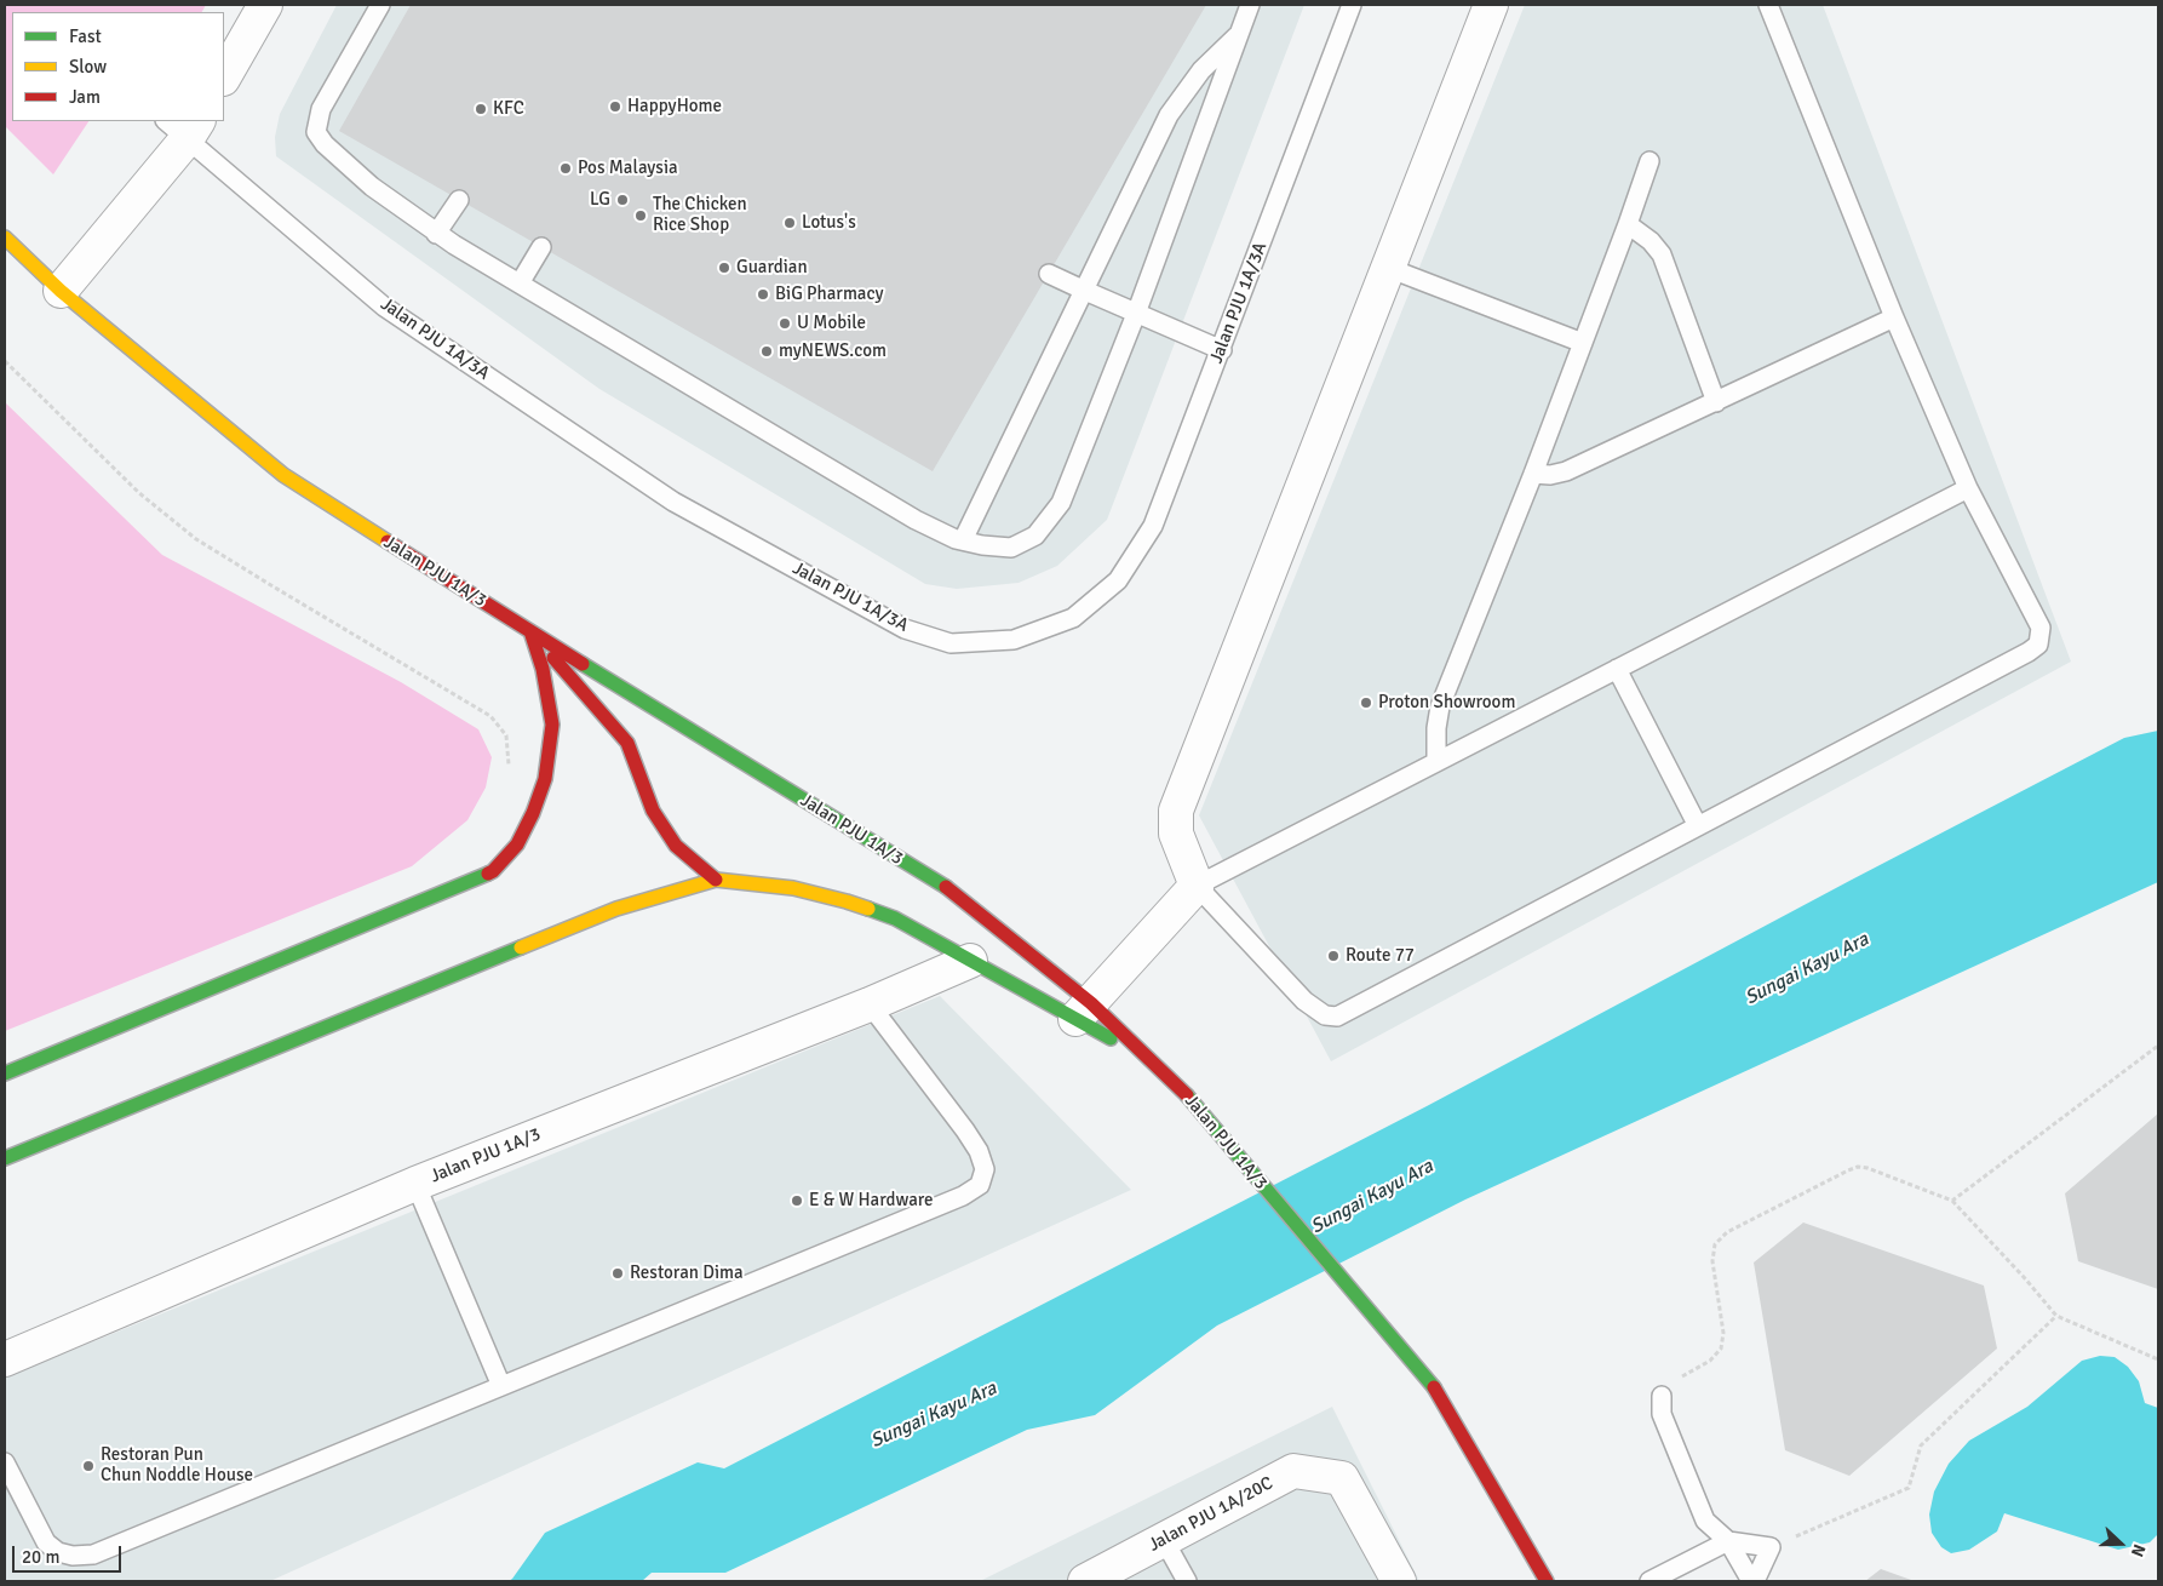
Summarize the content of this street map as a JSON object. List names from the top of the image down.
{
  "streets": {
    "street": ["Jalan PJU 1A/3A", "Jalan PJU 1A/3", "Jalan PJU 1A/20C"]
  },
  "crossings": [
    ["Jalan PJU 1A/3A", "Jalan PJU 1A/3"]
  ],
  "water": ["Sungai Kayu Ara"],
  "places": [
    "HappyHome",
    "KFC",
    "Pos Malaysia",
    "LG",
    "The Chicken Rice Shop",
    "Lotus's",
    "Guardian",
    "BiG Pharmacy",
    "U Mobile",
    "myNEWS.com",
    "Proton Showroom",
    "Route 77",
    "E & W Hardware",
    "Restoran Dima",
    "Restoran Pun Chun Noddle House"
  ],
  "legend": ["Fast", "Slow", "Jam"],
  "scale_bar": "20 m",
  "north": "right"
}
